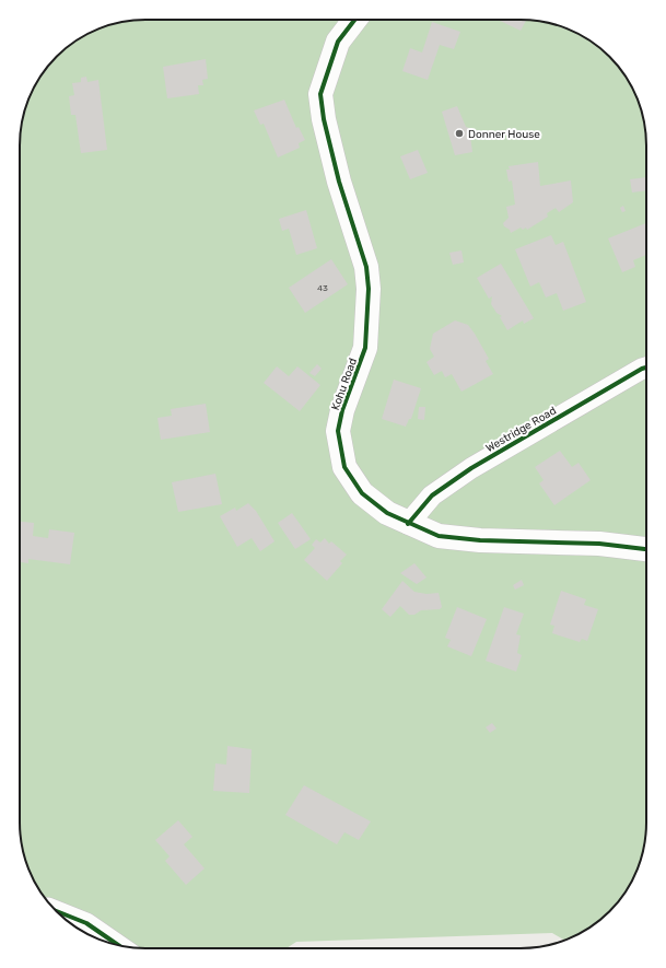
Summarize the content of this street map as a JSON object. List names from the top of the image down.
{
  "streets": {
    "street": ["Kohu Road", "Westridge Road"]
  },
  "crossings": [
    ["Kohu Road", "Westridge Road"]
  ],
  "places": ["Donner House"],
  "house_numbers": ["43"]
}
